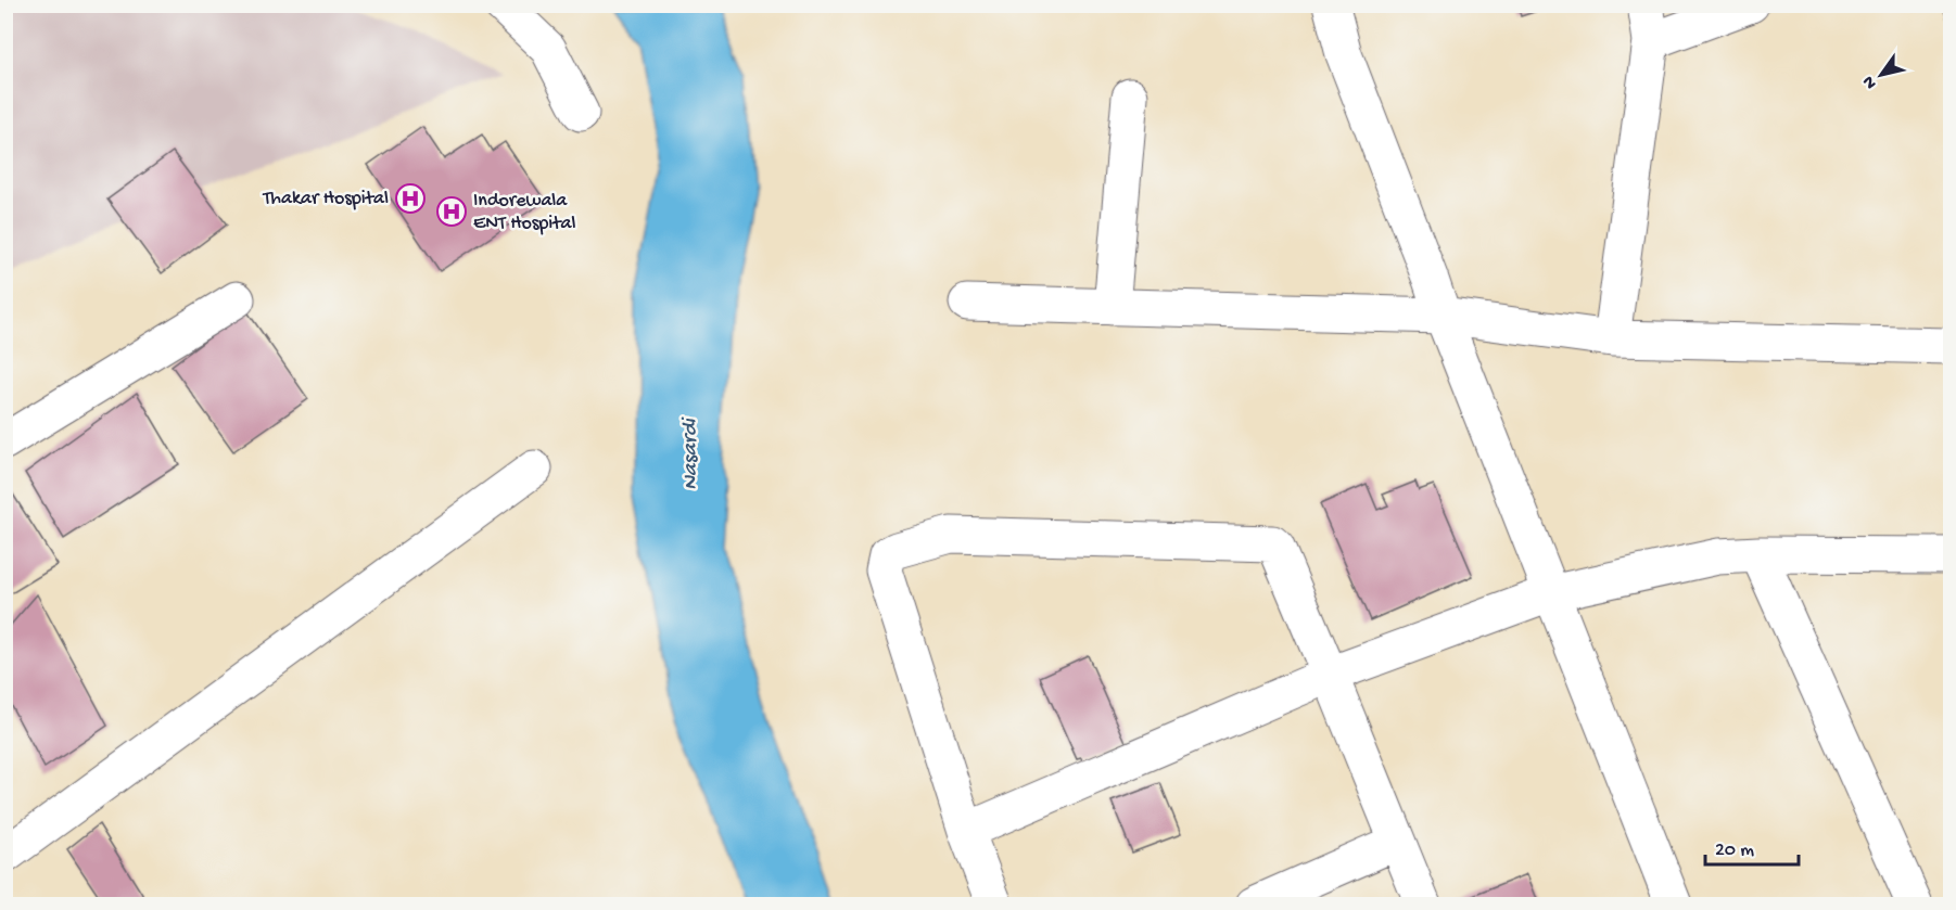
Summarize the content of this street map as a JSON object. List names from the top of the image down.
{
  "water": ["Nasardi"],
  "places": {
    "hospital": ["Thakar Hospital", "Indorewala ENT Hospital"]
  },
  "scale_bar": "20 m",
  "north": "bottom left"
}
